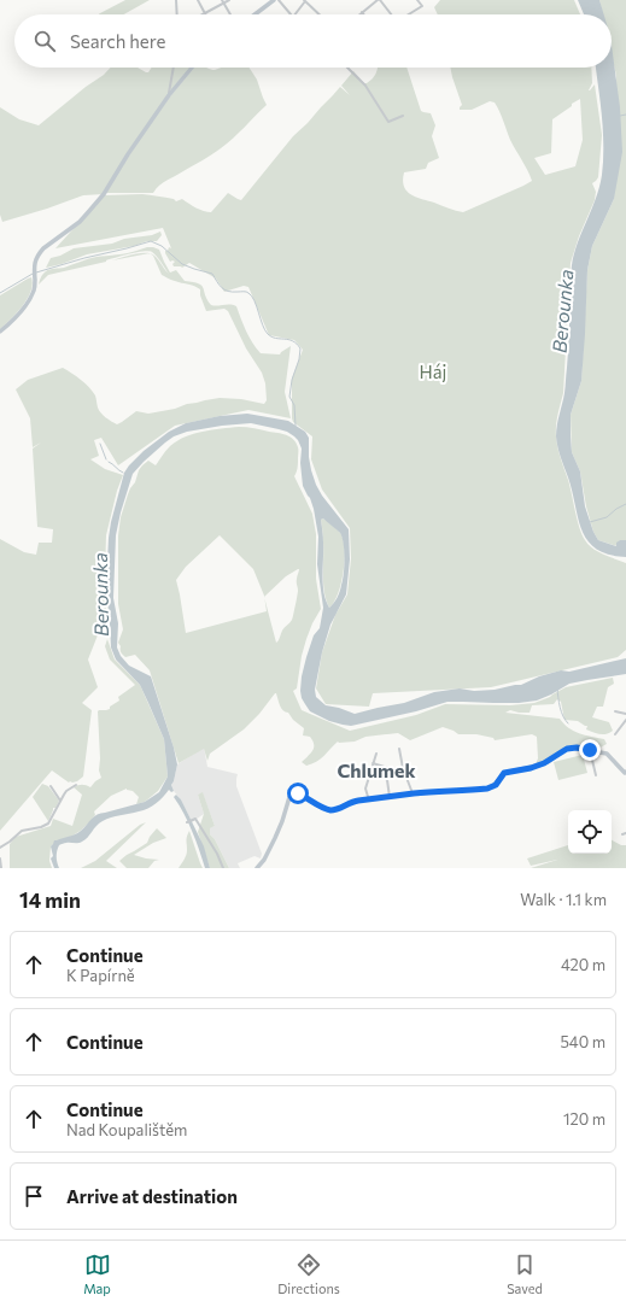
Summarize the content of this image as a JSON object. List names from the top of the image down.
{
  "districts": ["Chlumek"],
  "water": ["Berounka"],
  "parks": ["Háj"],
  "page": {
    "search": "Search here",
    "heading": ["14 min", "Walk · 1.1 km"],
    "list": [
      ["Continue", "K Papírně", "420 m"],
      ["Continue", "540 m"],
      ["Continue", "Nad Koupalištěm", "120 m"],
      "Arrive at destination"
    ],
    "nav": ["Map", "Directions", "Saved"]
  }
}
